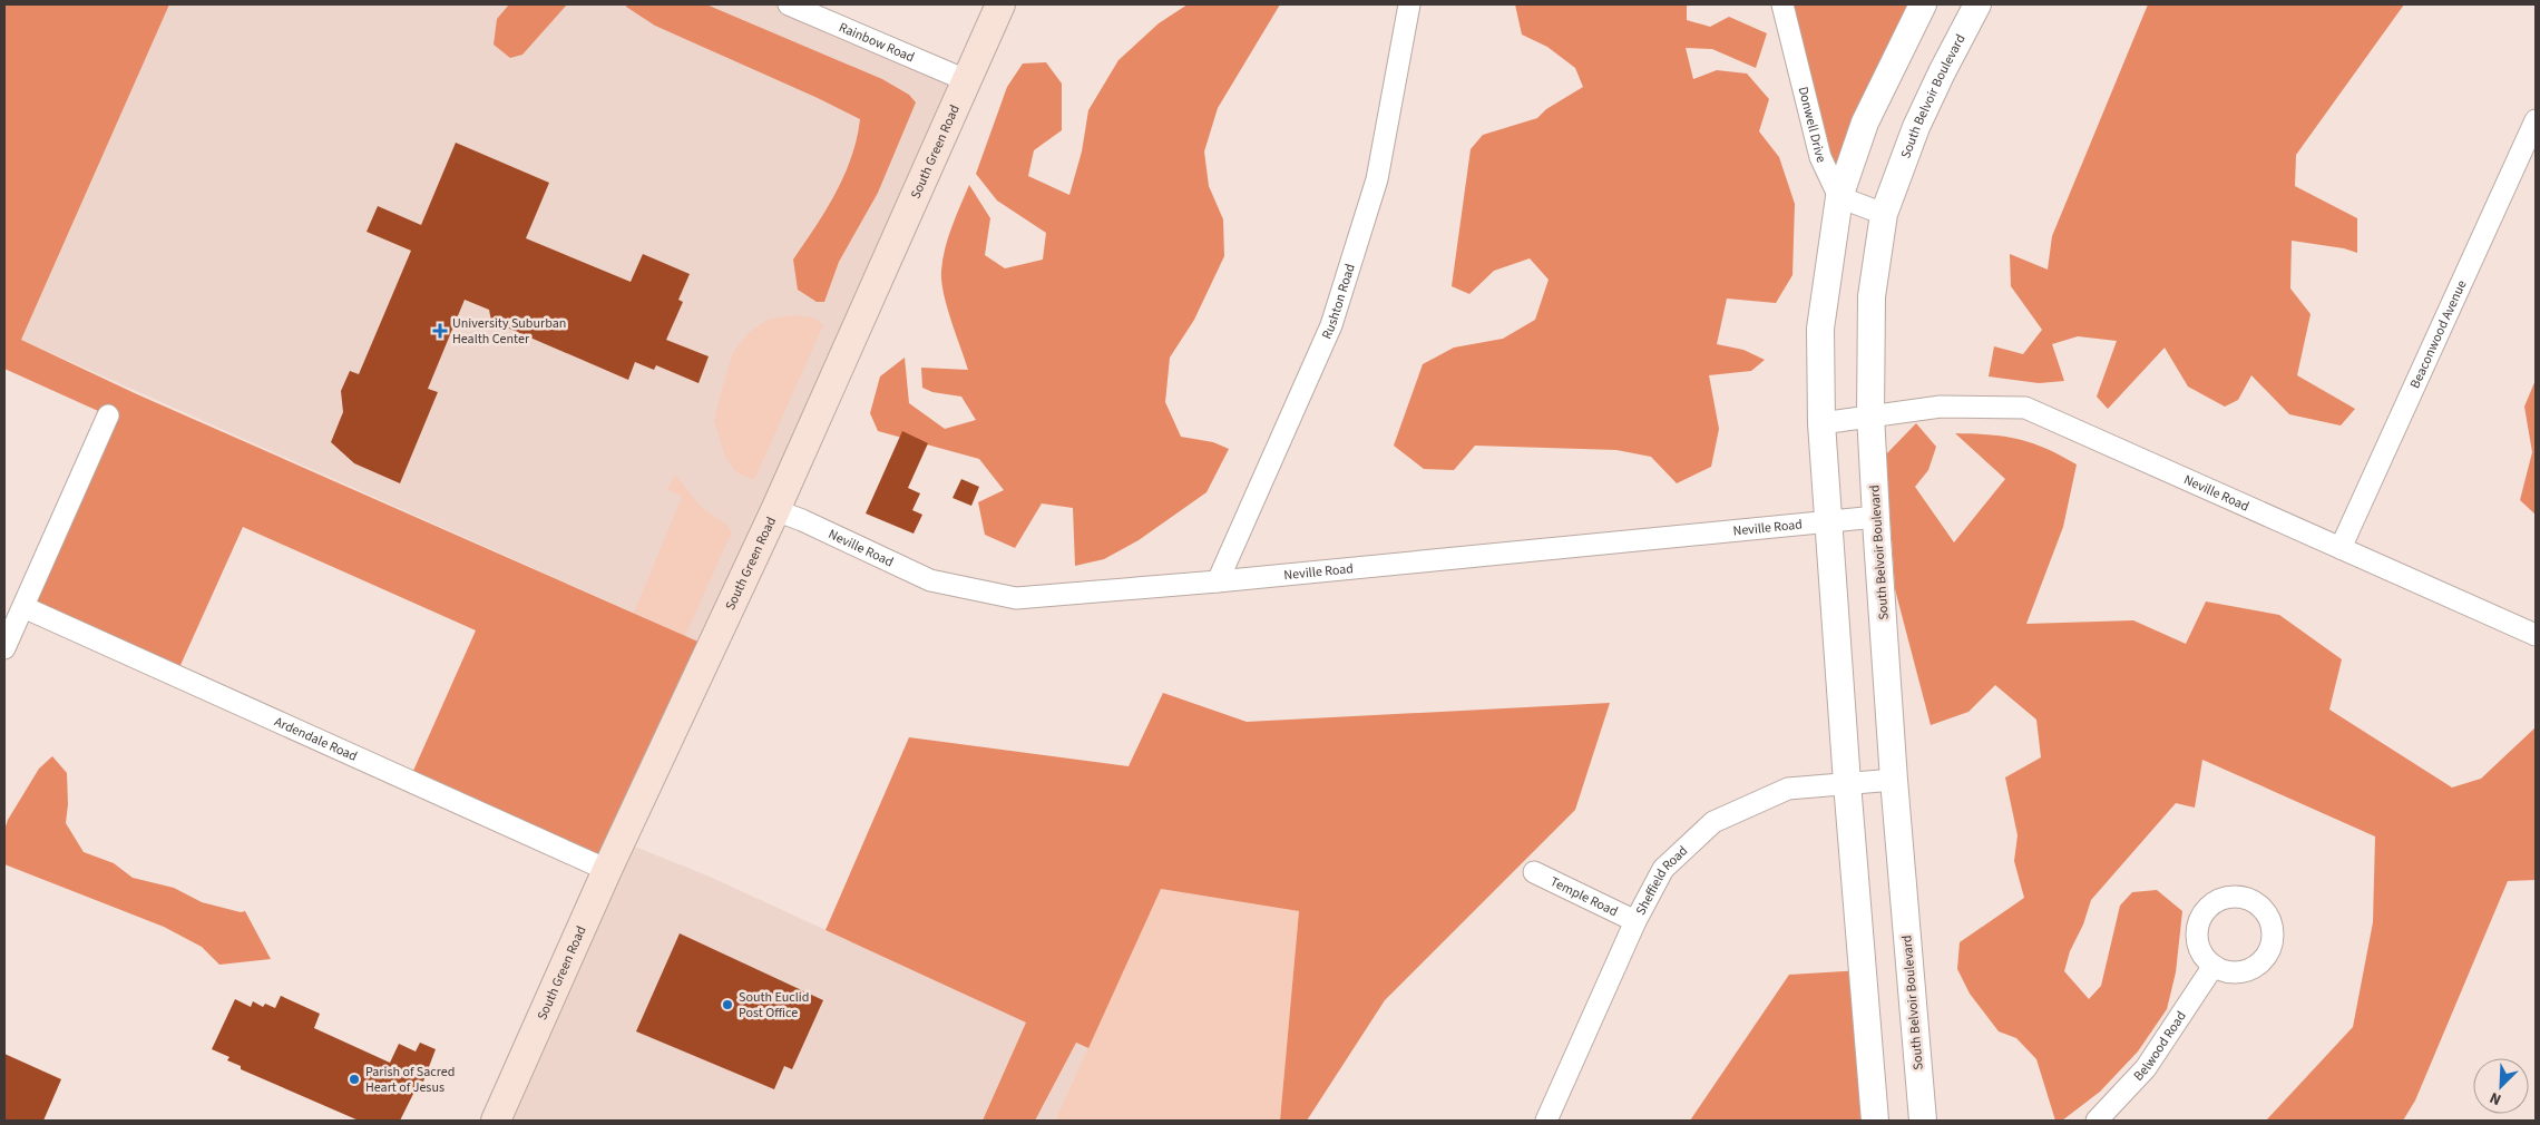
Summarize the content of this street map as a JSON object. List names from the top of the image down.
{
  "streets": {
    "main road": ["South Green Road"],
    "street": [
      "Rainbow Road",
      "South Belvoir Boulevard",
      "Donwell Drive",
      "Rushton Road",
      "Beaconwood Avenue",
      "Neville Road",
      "Ardendale Road",
      "Sheffield Road",
      "Temple Road",
      "Belwood Road"
    ]
  },
  "crossings": [
    ["Rainbow Road", "South Green Road"],
    ["South Belvoir Boulevard", "Neville Road"],
    ["South Belvoir Boulevard", "Sheffield Road"],
    ["South Green Road", "Neville Road"],
    ["South Green Road", "Ardendale Road"],
    ["Rushton Road", "Neville Road"],
    ["Beaconwood Avenue", "Neville Road"],
    ["Sheffield Road", "Temple Road"]
  ],
  "places": {
    "health": ["University Suburban Health Center"],
    "other": ["South Euclid Post Office", "Parish of Sacred Heart of Jesus"]
  },
  "north": "bottom left"
}
